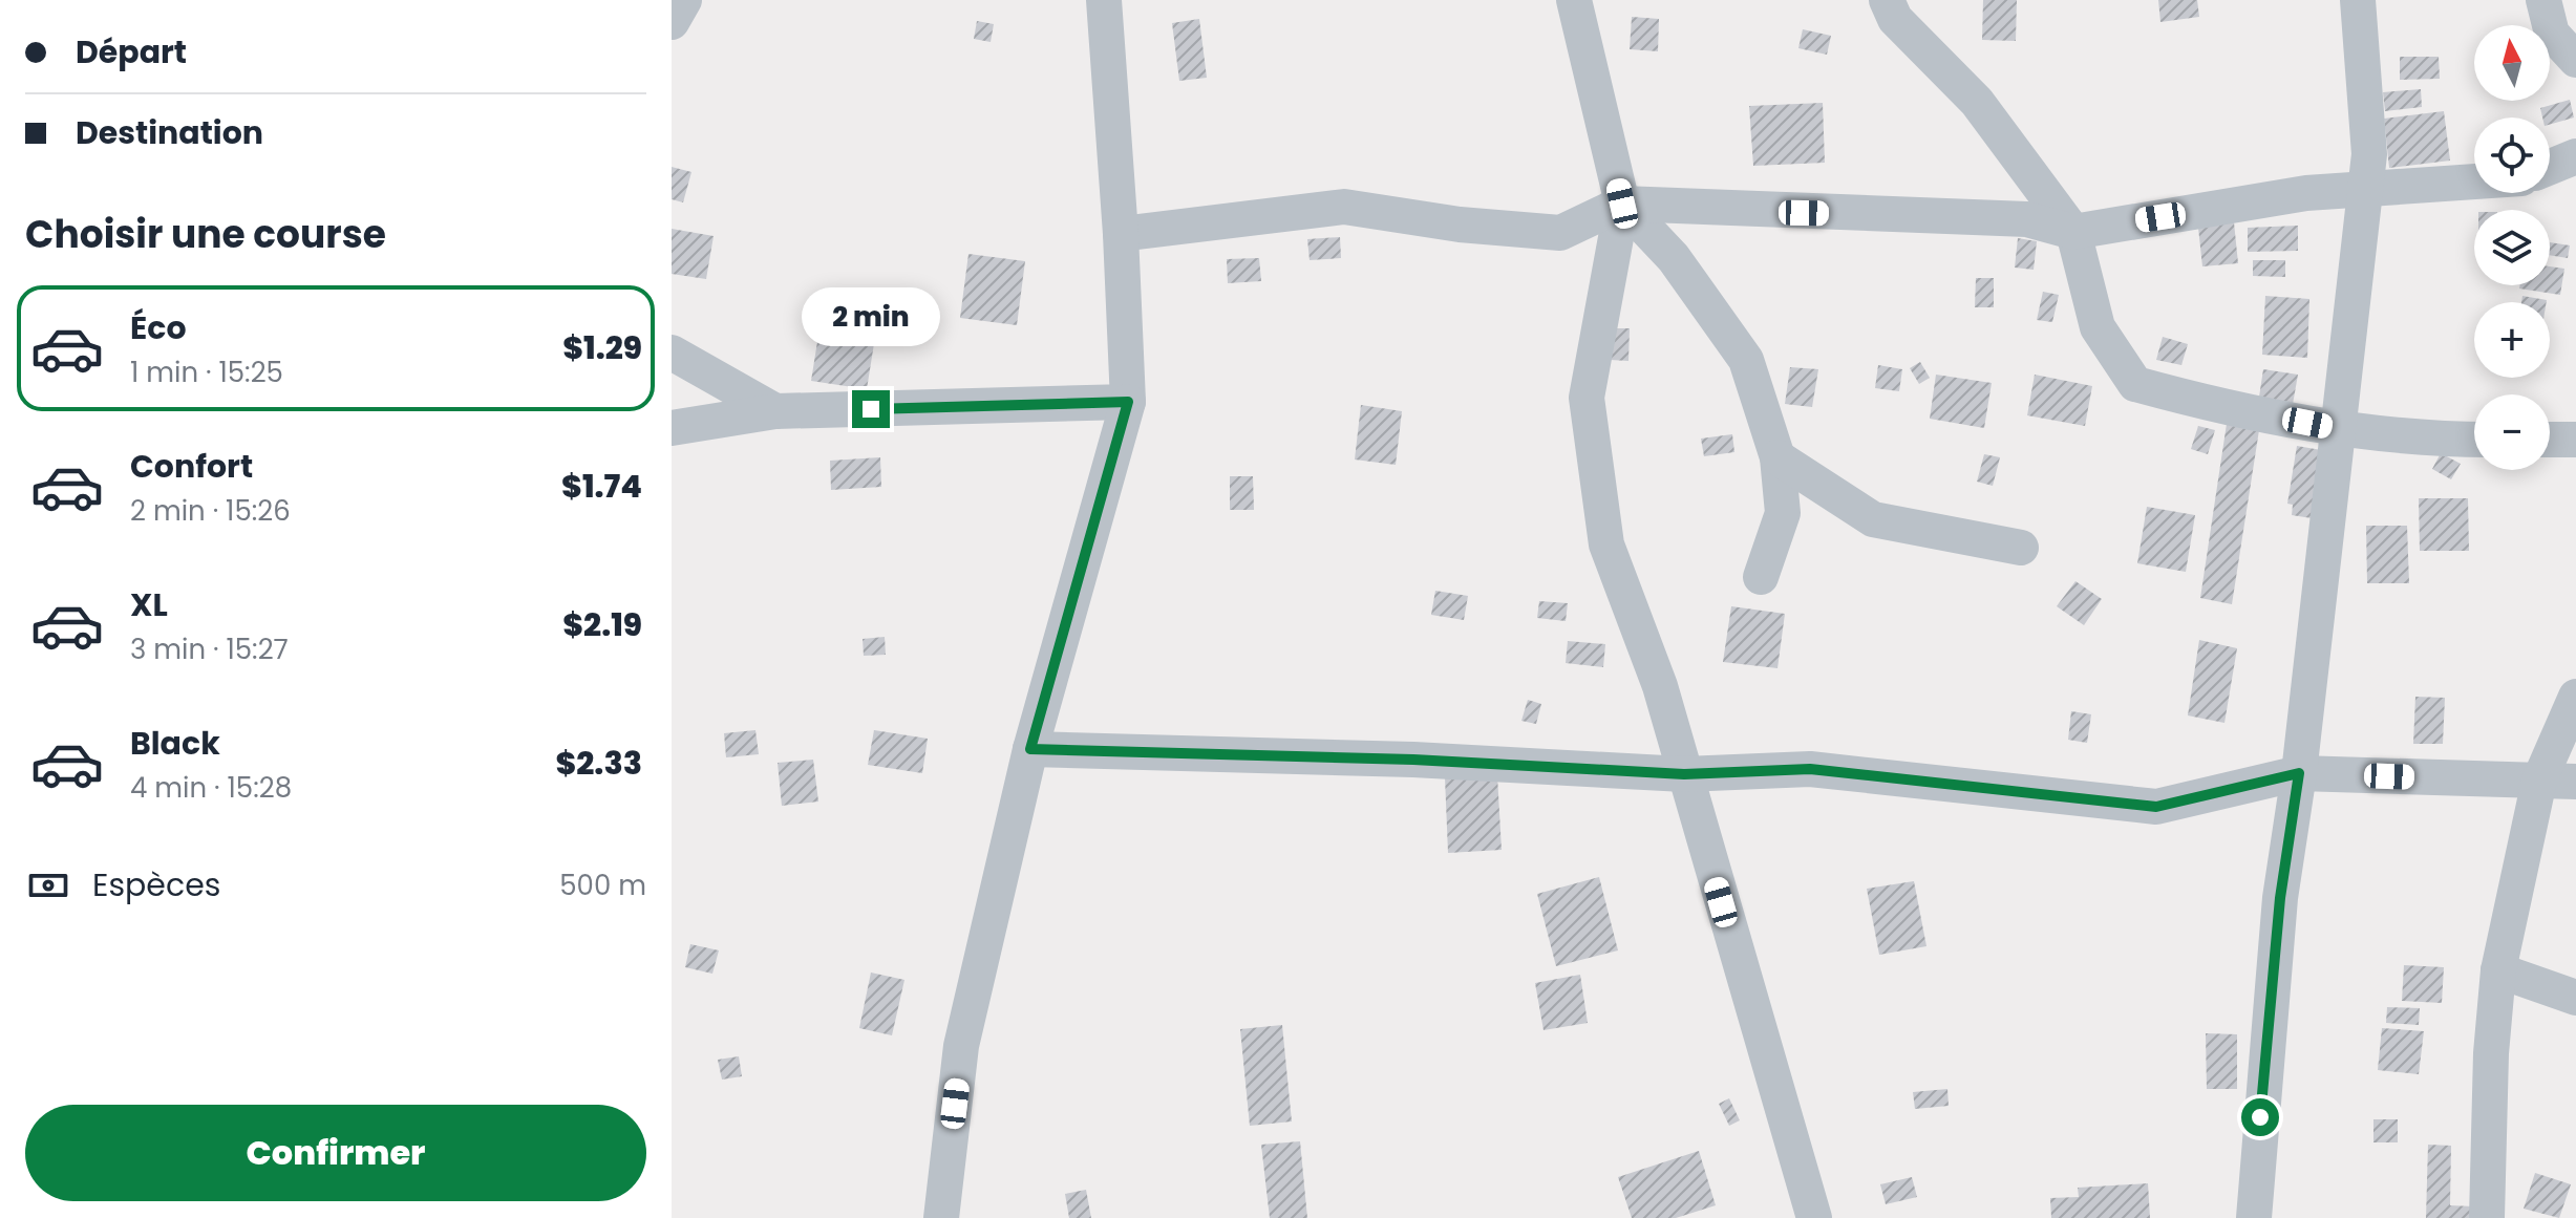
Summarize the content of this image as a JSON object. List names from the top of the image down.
{
  "north": "top",
  "page": {
    "banner": ["Départ", "Destination"],
    "map_buttons": ["+", "−"],
    "heading": "Choisir une course",
    "list": [
      {
        "name": "Éco",
        "note": "1 min · 15:25",
        "value": "$1.29"
      },
      {
        "name": "Confort",
        "note": "2 min · 15:26",
        "value": "$1.74"
      },
      {
        "name": "XL",
        "note": "3 min · 15:27",
        "value": "$2.19"
      },
      {
        "name": "Black",
        "note": "4 min · 15:28",
        "value": "$2.33"
      }
    ],
    "bubble": "2 min",
    "pay": ["Espèces", "500 m"],
    "buttons": "Confirmer"
  }
}
